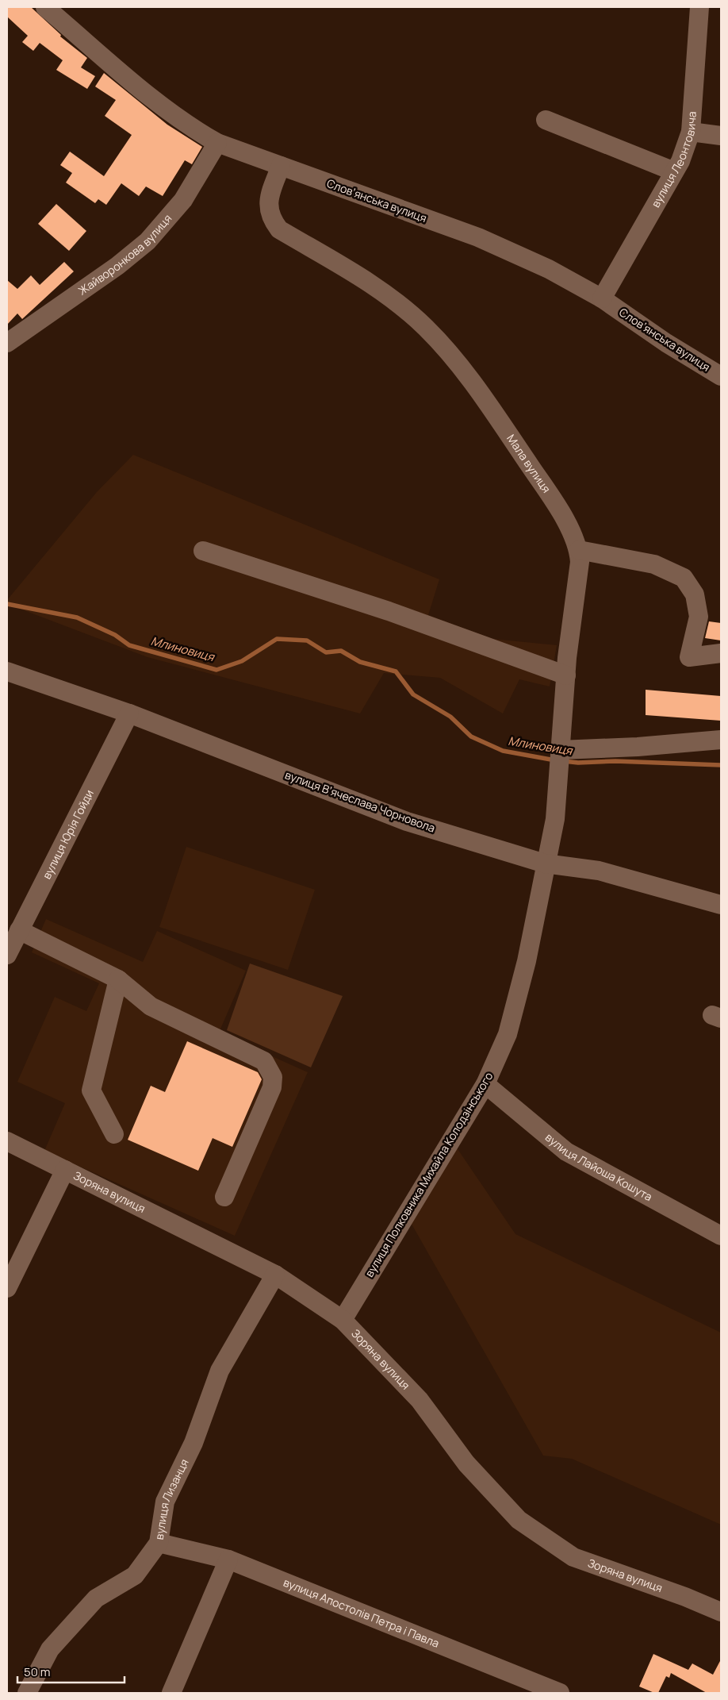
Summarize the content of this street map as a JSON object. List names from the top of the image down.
{
  "streets": {
    "street": [
      "вулиця Леонтовича",
      "Словʼянська вулиця",
      "Жайворонкова вулиця",
      "Мала вулиця",
      "вулиця Вʼячеслава Чорновола",
      "вулиця Юрія Гойди",
      "вулиця Лайоша Кошута",
      "вулиця Полковника Михайла Колодзінського",
      "Зоряна вулиця",
      "вулиця Лизанця",
      "вулиця Апостолів Петра і Павла"
    ]
  },
  "crossings": [
    ["вулиця Леонтовича", "Словʼянська вулиця"],
    ["Словʼянська вулиця", "Жайворонкова вулиця"],
    ["Словʼянська вулиця", "Мала вулиця"],
    ["Мала вулиця", "вулиця Вʼячеслава Чорновола"],
    ["Мала вулиця", "вулиця Полковника Михайла Колодзінського"],
    ["вулиця Вʼячеслава Чорновола", "вулиця Юрія Гойди"],
    ["вулиця Вʼячеслава Чорновола", "вулиця Полковника Михайла Колодзінського"],
    ["вулиця Лайоша Кошута", "вулиця Полковника Михайла Колодзінського"],
    ["вулиця Полковника Михайла Колодзінського", "Зоряна вулиця"],
    ["Зоряна вулиця", "вулиця Лизанця"],
    ["вулиця Лизанця", "вулиця Апостолів Петра і Павла"]
  ],
  "water": ["Млиновиця"],
  "scale_bar": "50 m"
}
